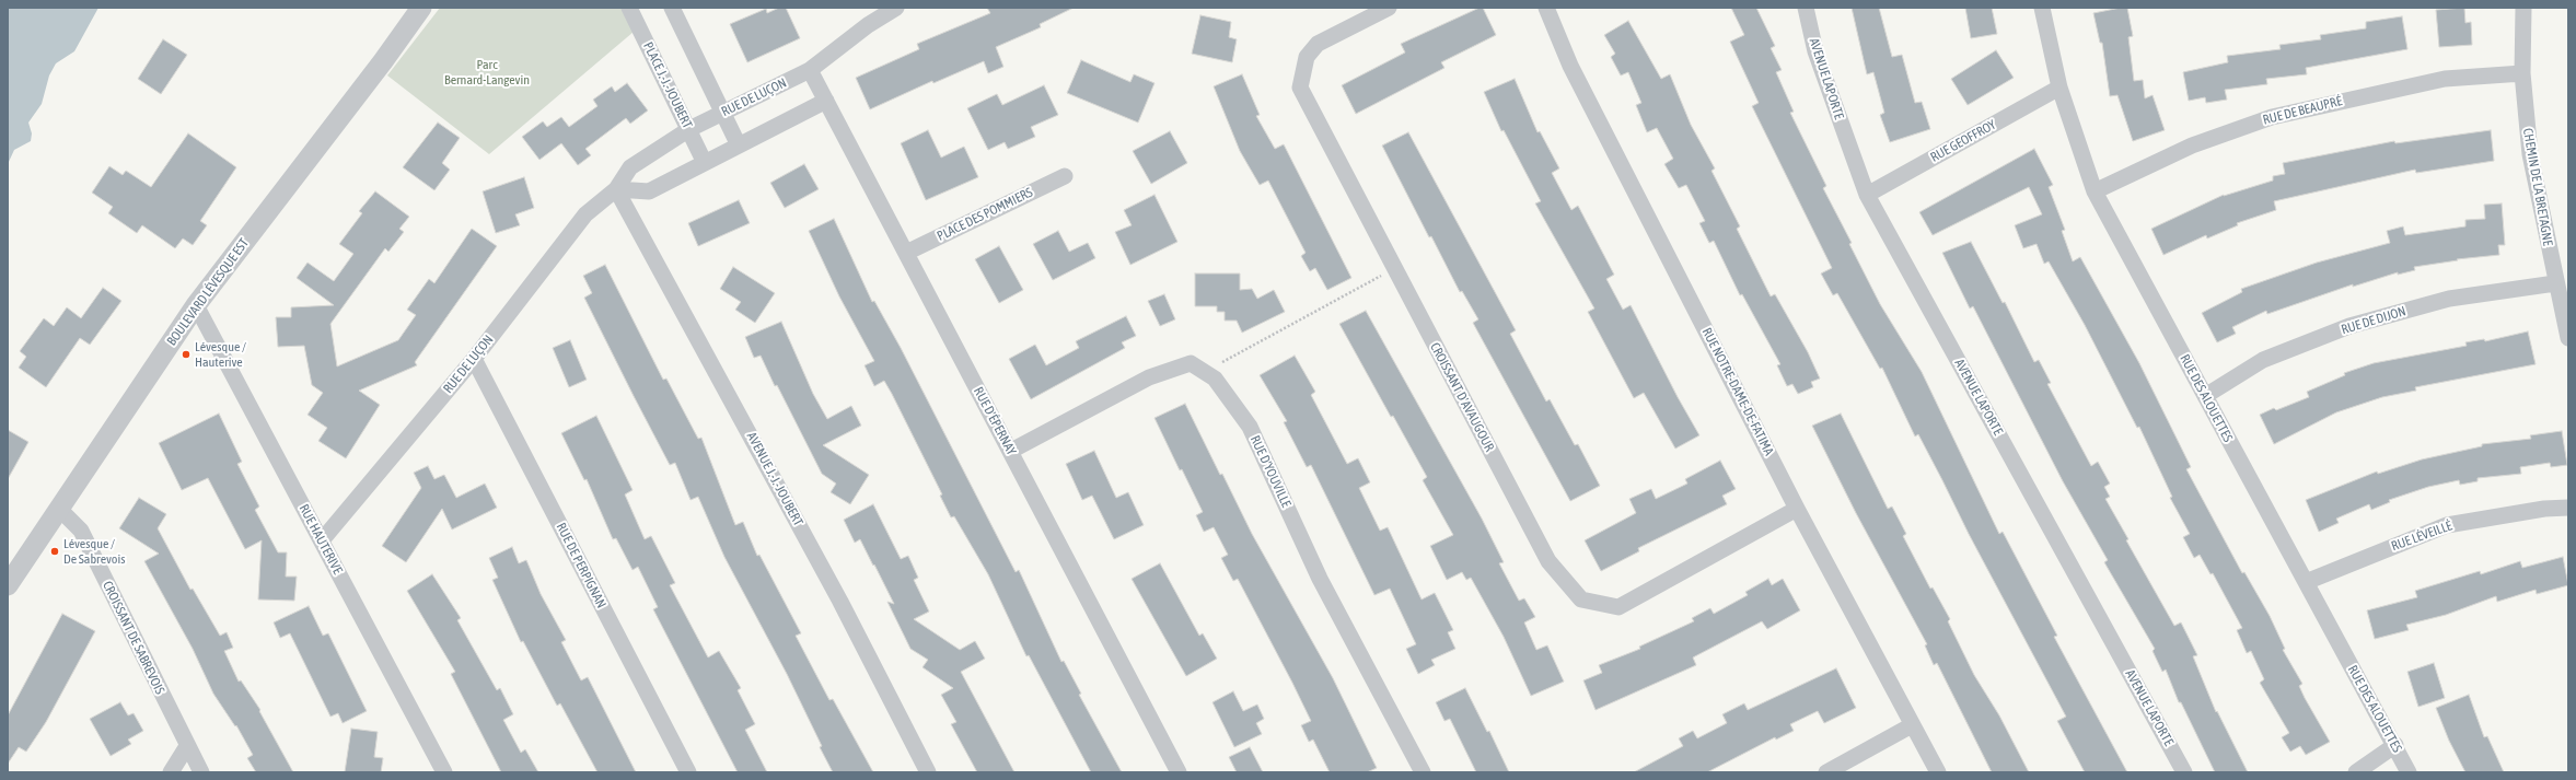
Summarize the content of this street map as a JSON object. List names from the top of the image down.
{
  "streets": {
    "street": [
      "AVENUE LAPORTE",
      "PLACE J.-J.-JOUBERT",
      "RUE DE LUÇON",
      "RUE DE BEAUPRÉ",
      "RUE GEOFFROY",
      "CHEMIN DE LA BRETAGNE",
      "PLACE DES POMMIERS",
      "BOULEVARD LÉVESQUE EST",
      "RUE DE DIJON",
      "RUE NOTRE-DAME-DE-FATIMA",
      "CROISSANT D'AVAUGOUR",
      "RUE DES ALOUETTES",
      "RUE D'ÉPERNAY",
      "RUE D'YOUVILLE",
      "AVENUE J.-J.-JOUBERT",
      "RUE LÉVEILLÉ",
      "RUE HAUTERIVE",
      "RUE DE PERPIGNAN",
      "CROISSANT DE SABREVOIS"
    ]
  },
  "crossings": [
    ["AVENUE LAPORTE", "RUE GEOFFROY"],
    ["PLACE J.-J.-JOUBERT", "RUE DE LUÇON"],
    ["RUE DE LUÇON", "RUE D'ÉPERNAY"],
    ["RUE DE LUÇON", "AVENUE J.-J.-JOUBERT"],
    ["RUE DE LUÇON", "RUE HAUTERIVE"],
    ["RUE DE LUÇON", "RUE DE PERPIGNAN"],
    ["RUE DE BEAUPRÉ", "CHEMIN DE LA BRETAGNE"],
    ["RUE DE BEAUPRÉ", "RUE DES ALOUETTES"],
    ["RUE GEOFFROY", "RUE DES ALOUETTES"],
    ["CHEMIN DE LA BRETAGNE", "RUE DE DIJON"],
    ["PLACE DES POMMIERS", "RUE D'ÉPERNAY"],
    ["BOULEVARD LÉVESQUE EST", "RUE HAUTERIVE"],
    ["BOULEVARD LÉVESQUE EST", "CROISSANT DE SABREVOIS"],
    ["RUE DE DIJON", "RUE DES ALOUETTES"],
    ["RUE NOTRE-DAME-DE-FATIMA", "CROISSANT D'AVAUGOUR"],
    ["RUE DES ALOUETTES", "RUE LÉVEILLÉ"],
    ["RUE D'ÉPERNAY", "RUE D'YOUVILLE"]
  ],
  "parks": ["Parc Bernard-Langevin"],
  "places": ["Lévesque / Hauterive", "Lévesque / De Sabrevois"]
}
